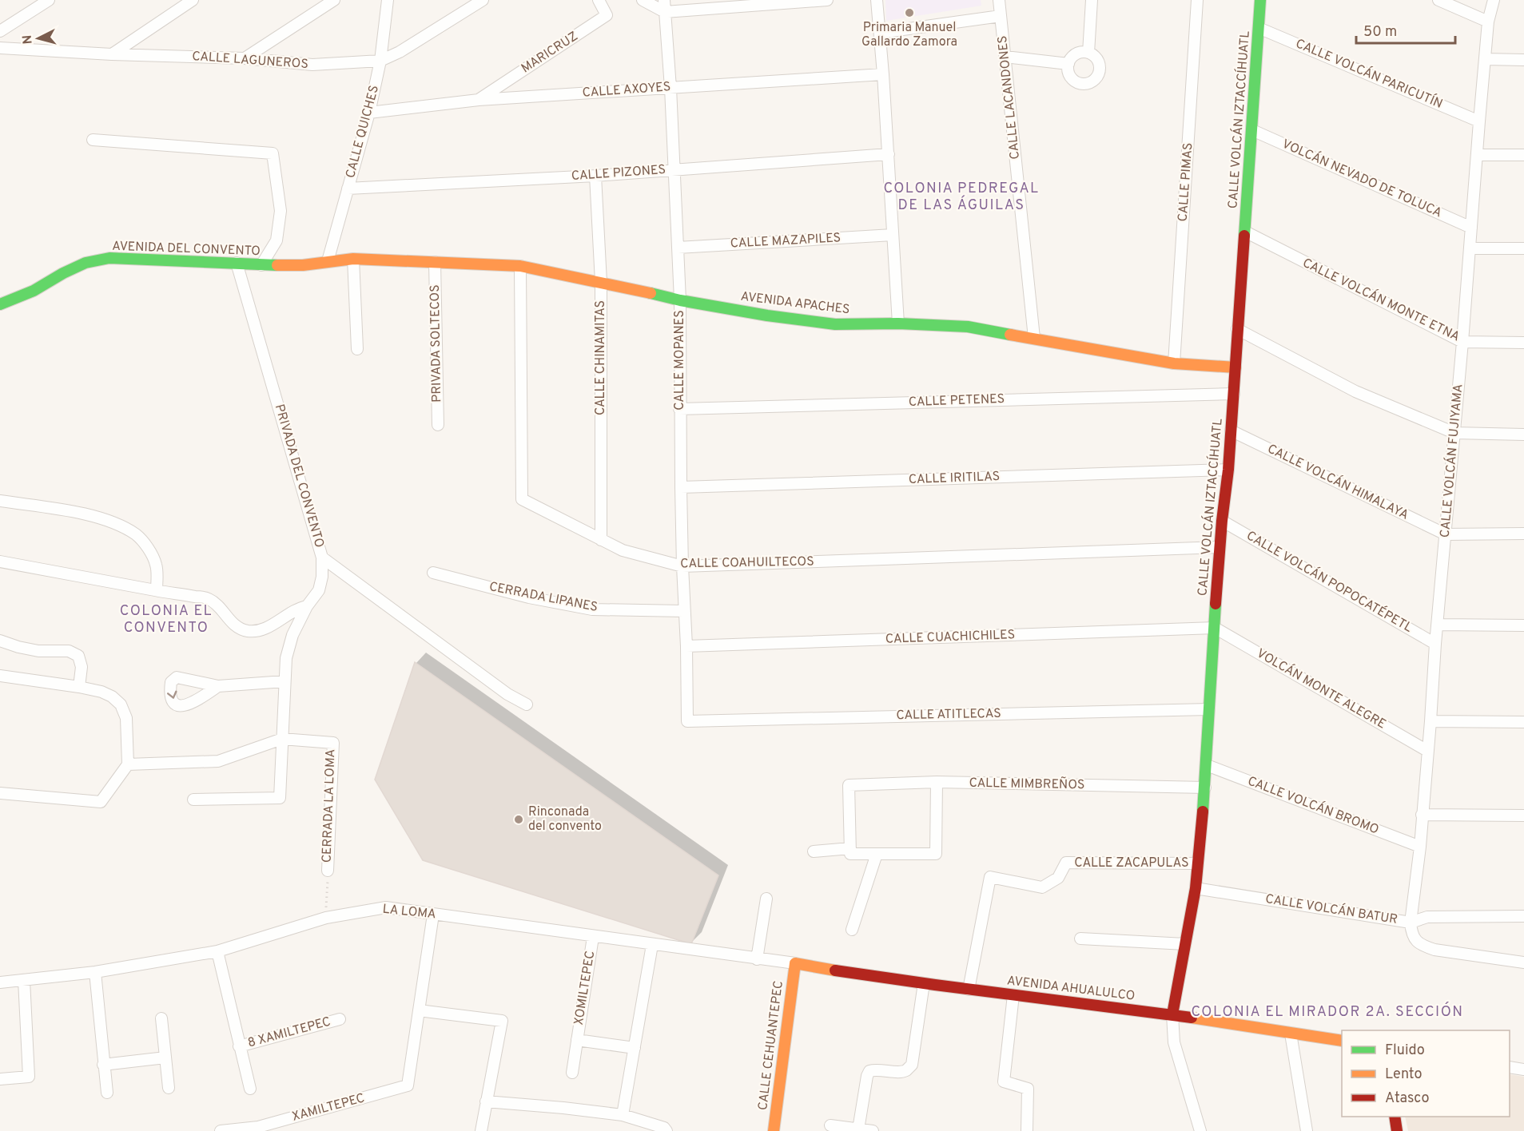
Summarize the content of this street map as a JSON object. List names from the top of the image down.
{
  "streets": {
    "street": [
      "MARICRUZ",
      "CALLE LAGUNEROS",
      "CALLE VOLCÁN PARICUTÍN",
      "CALLE AXOYES",
      "CALLE LACANDONES",
      "CALLE VOLCÁN IZTACCÍHUATL",
      "CALLE QUICHES",
      "CALLE PIZONES",
      "VOLCÁN NEVADO DE TOLUCA",
      "CALLE PIMAS",
      "CALLE MAZAPILES",
      "AVENIDA DEL CONVENTO",
      "CALLE VOLCÁN MONTE ETNA",
      "AVENIDA APACHES",
      "PRIVADA SOLTECOS",
      "CALLE CHINAMITAS",
      "CALLE MOPANES",
      "CALLE PETENES",
      "CALLE VOLCÁN FUJIYAMA",
      "PRIVADA DEL CONVENTO",
      "CALLE IRITILAS",
      "CALLE VOLCÁN HIMALAYA",
      "CALLE COAHUILTECOS",
      "CALLE VOLCÁN POPOCATÉPETL",
      "CERRADA LIPANES",
      "CALLE CUACHICHILES",
      "VOLCÁN MONTE ALEGRE",
      "CALLE ATITLECAS",
      "CALLE MIMBREÑOS",
      "CERRADA LA LOMA",
      "CALLE VOLCÁN BROMO",
      "CALLE ZACAPULAS",
      "CALLE VOLCÁN BATUR",
      "LA LOMA",
      "XOMILTEPEC",
      "AVENIDA AHUALULCO",
      "8 XAMILTEPEC",
      "CALLE CEHUANTEPEC",
      "XAMILTEPEC"
    ]
  },
  "crossings": [
    ["MARICRUZ", "CALLE AXOYES"],
    ["CALLE LAGUNEROS", "CALLE QUICHES"],
    ["CALLE VOLCÁN PARICUTÍN", "CALLE VOLCÁN IZTACCÍHUATL"],
    ["CALLE VOLCÁN PARICUTÍN", "CALLE VOLCÁN FUJIYAMA"],
    ["CALLE AXOYES", "CALLE QUICHES"],
    ["CALLE AXOYES", "CALLE MOPANES"],
    ["CALLE LACANDONES", "AVENIDA APACHES"],
    ["CALLE VOLCÁN IZTACCÍHUATL", "VOLCÁN NEVADO DE TOLUCA"],
    ["CALLE VOLCÁN IZTACCÍHUATL", "CALLE VOLCÁN MONTE ETNA"],
    ["CALLE VOLCÁN IZTACCÍHUATL", "AVENIDA APACHES"],
    ["CALLE VOLCÁN IZTACCÍHUATL", "CALLE PETENES"],
    ["CALLE VOLCÁN IZTACCÍHUATL", "CALLE IRITILAS"],
    ["CALLE VOLCÁN IZTACCÍHUATL", "CALLE VOLCÁN HIMALAYA"],
    ["CALLE VOLCÁN IZTACCÍHUATL", "CALLE COAHUILTECOS"],
    ["CALLE VOLCÁN IZTACCÍHUATL", "CALLE VOLCÁN POPOCATÉPETL"],
    ["CALLE VOLCÁN IZTACCÍHUATL", "CALLE CUACHICHILES"],
    ["CALLE VOLCÁN IZTACCÍHUATL", "VOLCÁN MONTE ALEGRE"],
    ["CALLE VOLCÁN IZTACCÍHUATL", "CALLE ATITLECAS"],
    ["CALLE VOLCÁN IZTACCÍHUATL", "CALLE MIMBREÑOS"],
    ["CALLE VOLCÁN IZTACCÍHUATL", "CALLE VOLCÁN BROMO"],
    ["CALLE VOLCÁN IZTACCÍHUATL", "CALLE ZACAPULAS"],
    ["CALLE VOLCÁN IZTACCÍHUATL", "CALLE VOLCÁN BATUR"],
    ["CALLE VOLCÁN IZTACCÍHUATL", "AVENIDA AHUALULCO"],
    ["CALLE QUICHES", "CALLE PIZONES"],
    ["CALLE QUICHES", "AVENIDA DEL CONVENTO"],
    ["CALLE PIZONES", "CALLE CHINAMITAS"],
    ["CALLE PIZONES", "CALLE MOPANES"],
    ["VOLCÁN NEVADO DE TOLUCA", "CALLE VOLCÁN FUJIYAMA"],
    ["CALLE PIMAS", "AVENIDA APACHES"],
    ["CALLE MAZAPILES", "CALLE MOPANES"],
    ["AVENIDA DEL CONVENTO", "AVENIDA APACHES"],
    ["AVENIDA DEL CONVENTO", "PRIVADA DEL CONVENTO"],
    ["CALLE VOLCÁN MONTE ETNA", "CALLE VOLCÁN FUJIYAMA"],
    ["AVENIDA APACHES", "PRIVADA SOLTECOS"],
    ["AVENIDA APACHES", "CALLE CHINAMITAS"],
    ["AVENIDA APACHES", "CALLE MOPANES"],
    ["AVENIDA APACHES", "CALLE COAHUILTECOS"],
    ["CALLE CHINAMITAS", "CALLE COAHUILTECOS"],
    ["CALLE MOPANES", "CALLE PETENES"],
    ["CALLE MOPANES", "CALLE IRITILAS"],
    ["CALLE MOPANES", "CALLE COAHUILTECOS"],
    ["CALLE MOPANES", "CERRADA LIPANES"],
    ["CALLE MOPANES", "CALLE CUACHICHILES"],
    ["CALLE MOPANES", "CALLE ATITLECAS"],
    ["CALLE VOLCÁN FUJIYAMA", "CALLE VOLCÁN HIMALAYA"],
    ["CALLE VOLCÁN FUJIYAMA", "CALLE VOLCÁN POPOCATÉPETL"],
    ["CALLE VOLCÁN FUJIYAMA", "VOLCÁN MONTE ALEGRE"],
    ["CALLE VOLCÁN FUJIYAMA", "CALLE VOLCÁN BROMO"],
    ["CALLE VOLCÁN FUJIYAMA", "CALLE VOLCÁN BATUR"],
    ["CALLE CUACHICHILES", "VOLCÁN MONTE ALEGRE"],
    ["CERRADA LA LOMA", "LA LOMA"],
    ["CALLE ZACAPULAS", "AVENIDA AHUALULCO"],
    ["LA LOMA", "XOMILTEPEC"],
    ["LA LOMA", "AVENIDA AHUALULCO"],
    ["LA LOMA", "CALLE CEHUANTEPEC"],
    ["AVENIDA AHUALULCO", "CALLE CEHUANTEPEC"]
  ],
  "districts": ["COLONIA PEDREGAL DE LAS ÁGUILAS", "COLONIA EL CONVENTO", "COLONIA EL MIRADOR 2A. SECCIÓN"],
  "places": ["Primaria Manuel Gallardo Zamora", "Rinconada del convento"],
  "legend": ["Fluido", "Lento", "Atasco"],
  "scale_bar": "50 m",
  "north": "left"
}
